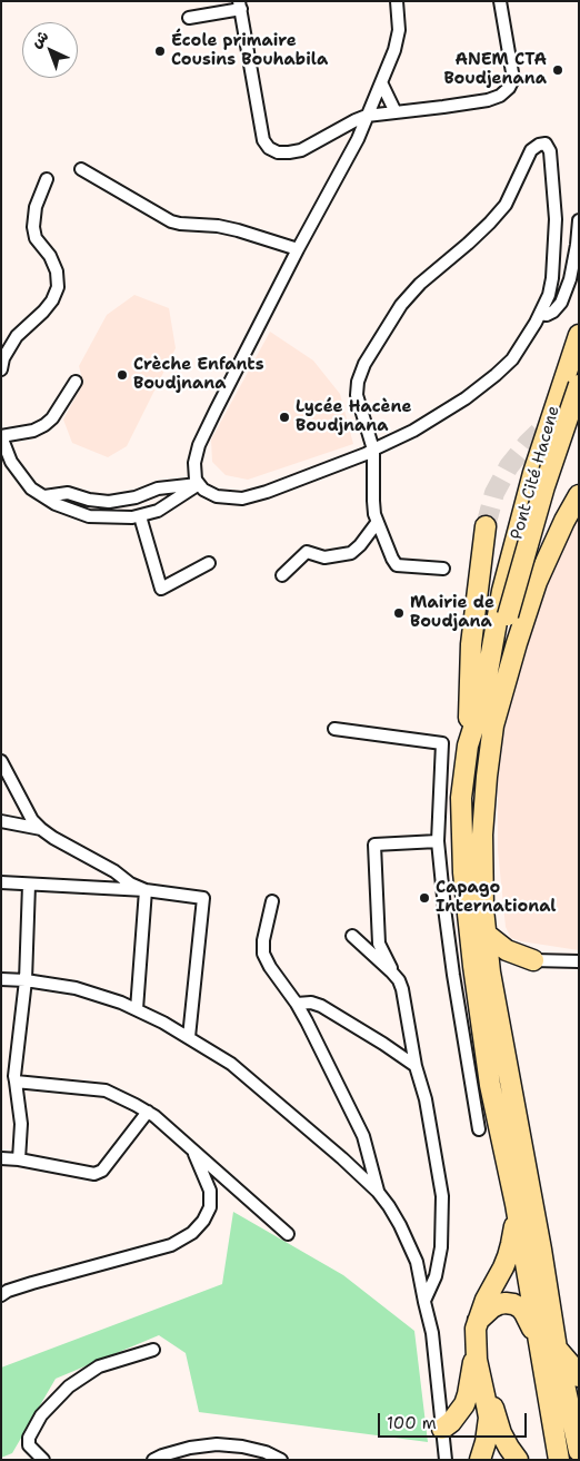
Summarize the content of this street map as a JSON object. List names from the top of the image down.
{
  "streets": {
    "highway": ["Pont Cité Hacene"]
  },
  "places": [
    "École primaire Cousins Bouhabila",
    "ANEM CTA Boudjenana",
    "Crèche Enfants Boudjnana",
    "Lycée Hacène Boudjnana",
    "Mairie de Boudjana",
    "Capago International"
  ],
  "scale_bar": "100 m",
  "north": "top left"
}
